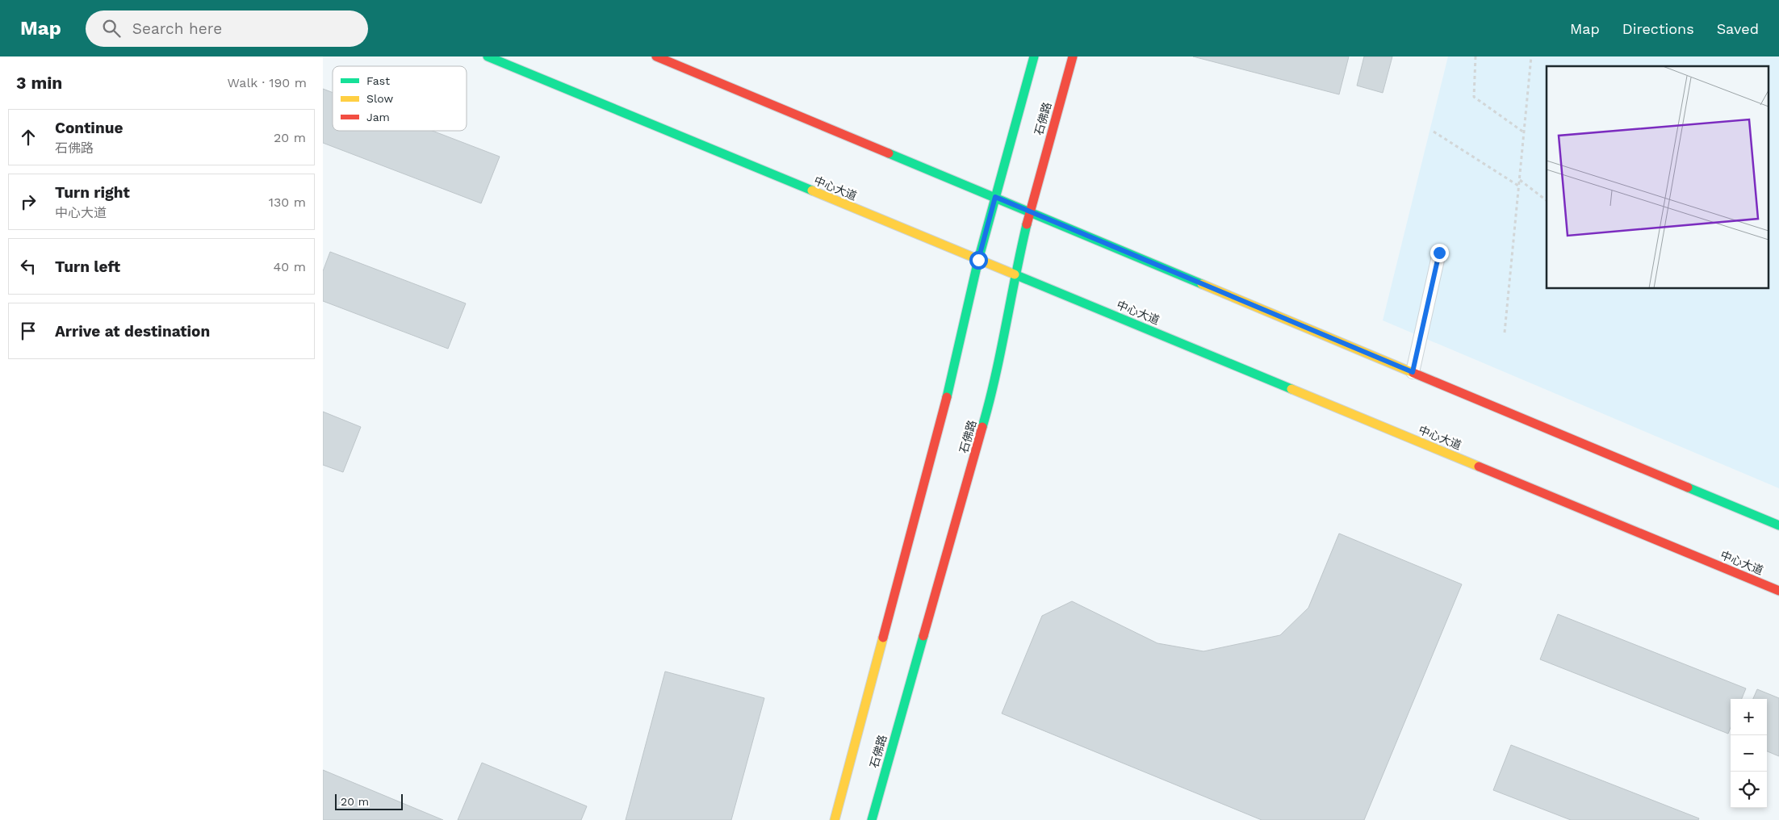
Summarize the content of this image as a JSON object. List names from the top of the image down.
{
  "streets": {
    "main road": ["石佛路", "中心大道"]
  },
  "crossings": [
    ["石佛路", "中心大道"]
  ],
  "legend": ["Fast", "Slow", "Jam"],
  "scale_bar": "20 m",
  "page": {
    "header": "Map",
    "search": "Search here",
    "nav": ["Map", "Directions", "Saved"],
    "heading": ["3 min", "Walk · 190 m"],
    "list": [
      ["Continue", "石佛路", "20 m"],
      ["Turn right", "中心大道", "130 m"],
      ["Turn left", "40 m"],
      "Arrive at destination"
    ],
    "map_buttons": ["+", "−"],
    "scale": "20 m"
  }
}
